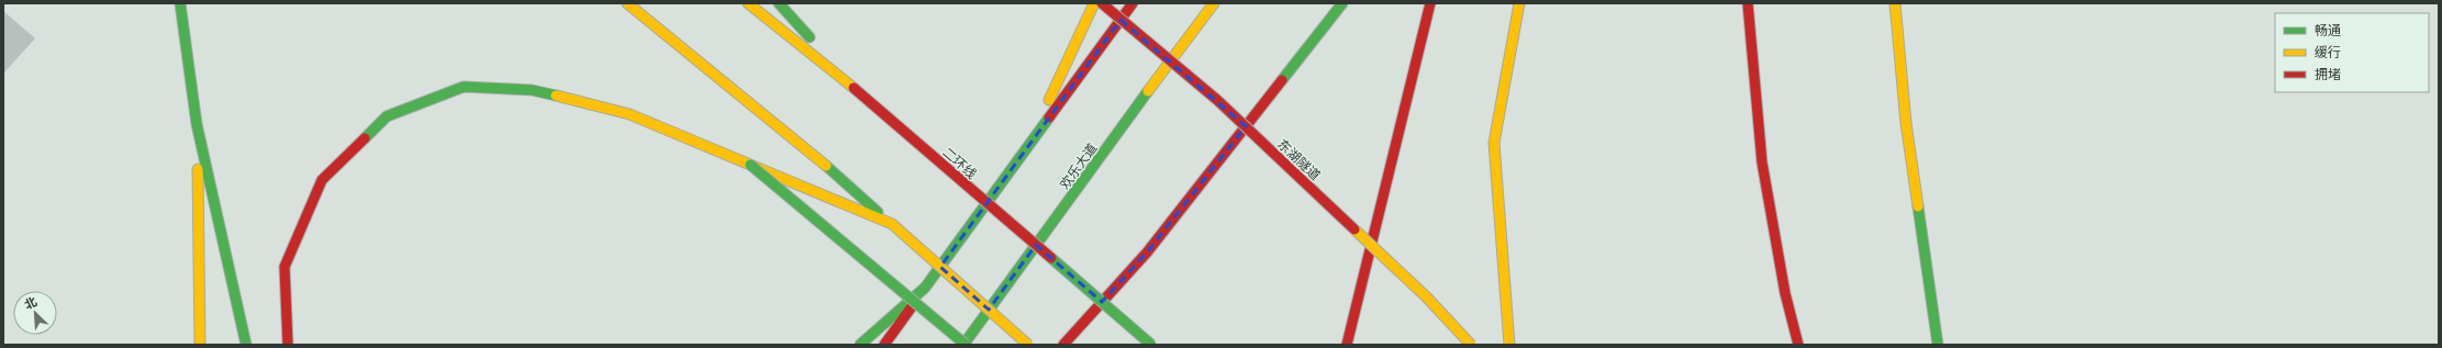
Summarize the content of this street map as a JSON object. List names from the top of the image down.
{
  "streets": {
    "main road": ["东湖隧道", "二环线", "欢乐大道"]
  },
  "legend": ["畅通", "缓行", "拥堵"],
  "north": "top left"
}
